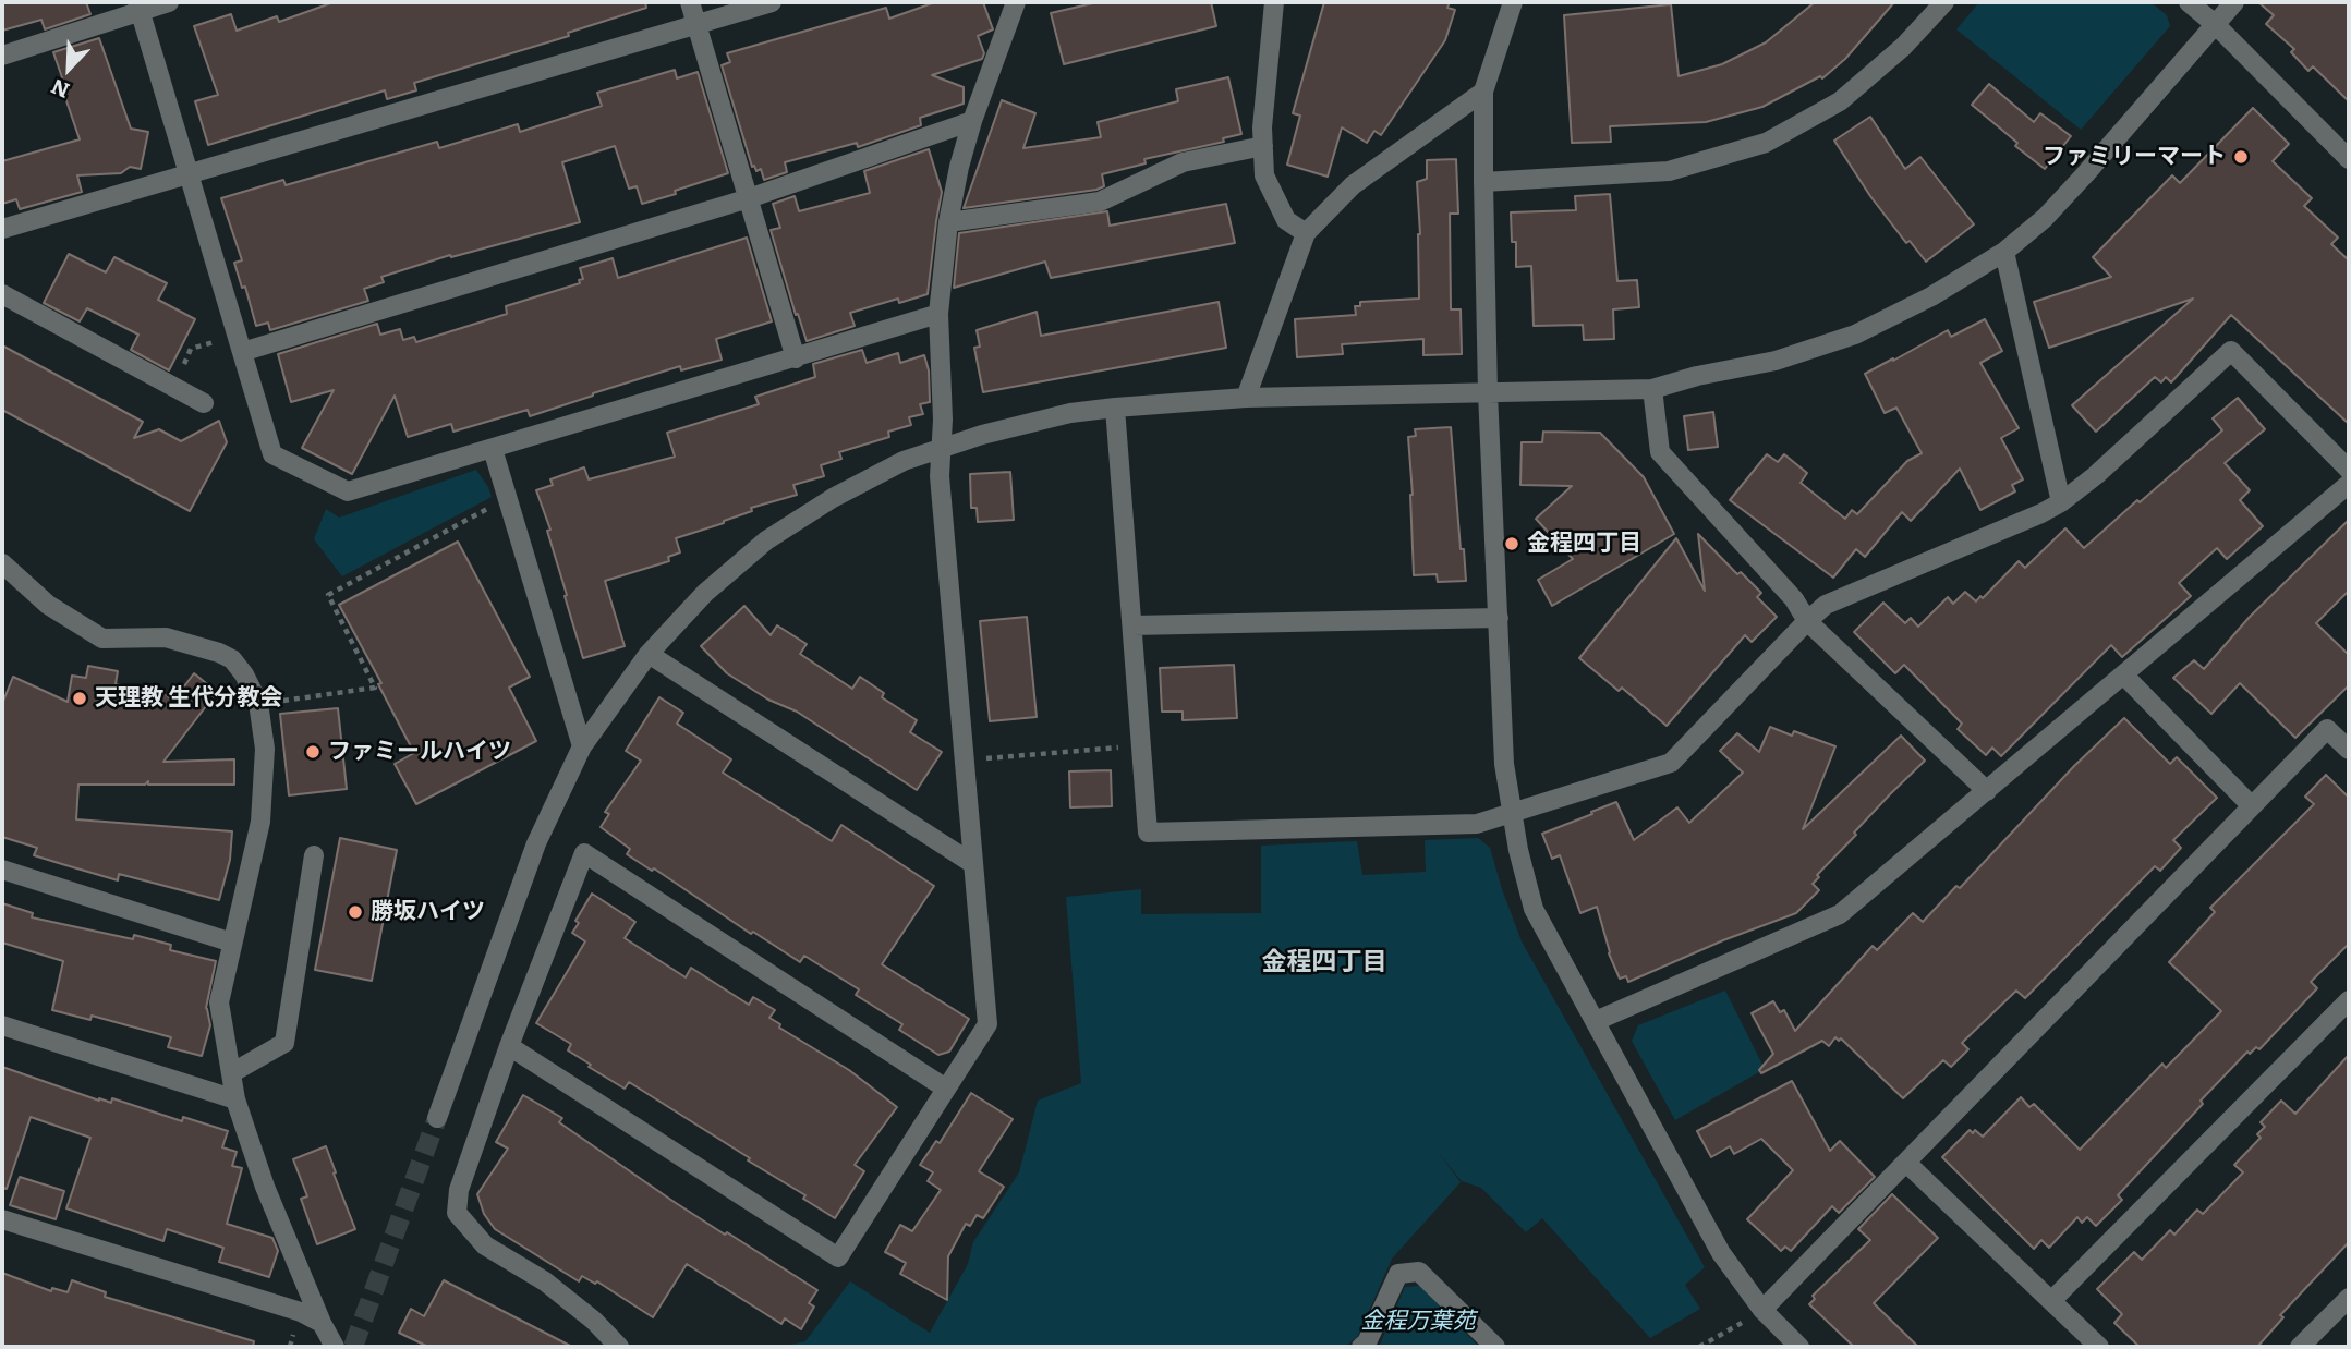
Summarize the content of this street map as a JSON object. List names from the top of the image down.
{
  "districts": ["金程四丁目"],
  "parks": ["金程万葉苑"],
  "places": [
    "ファミリーマート",
    "金程四丁目",
    "天理教 生代分教会",
    "ファミールハイツ",
    "勝坂ハイツ"
  ],
  "north": "bottom left"
}
